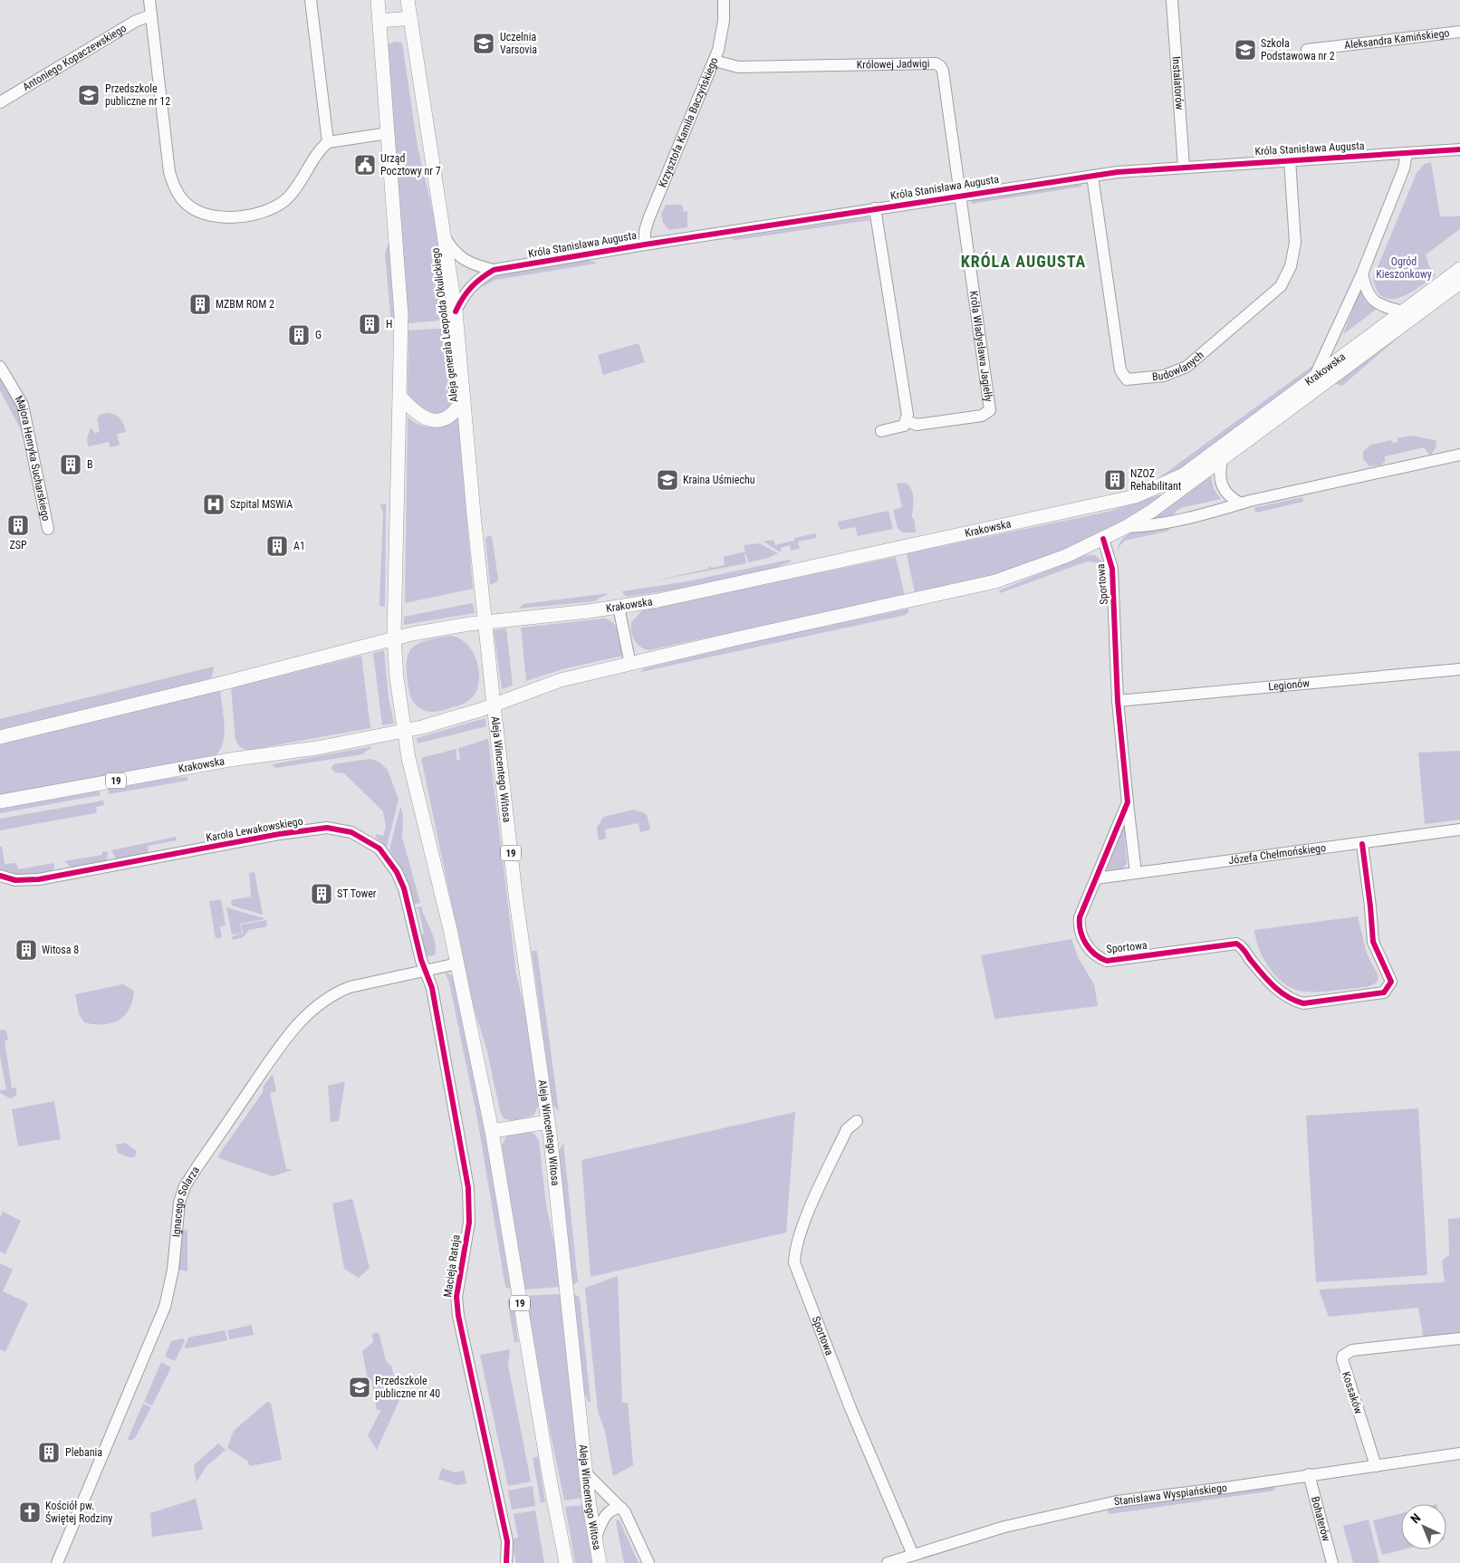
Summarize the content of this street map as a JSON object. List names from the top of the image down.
{
  "streets": {
    "main road": [
      "Aleja generała Leopolda Okulickiego",
      "Krakowska",
      "Aleja Wincentego Witosa",
      "19"
    ],
    "street": [
      "Aleksandra Kamińskiego",
      "Antoniego Kopaczewskiego",
      "Królowej Jadwigi",
      "Instalatorów",
      "Krzysztofa Kamila Baczyńskiego",
      "Króla Stanisława Augusta",
      "Króla Władysława Jagiełły",
      "Budowlanych",
      "Majora Henryka Sucharskiego",
      "Sportowa",
      "Legionów",
      "Karola Lewakowskiego",
      "Józefa Chełmońskiego",
      "Ignacego Solarza",
      "Macieja Rataja",
      "Kossaków",
      "Stanisława Wyspiańskiego",
      "Bohaterów"
    ]
  },
  "crossings": [
    ["Królowej Jadwigi", "Krzysztofa Kamila Baczyńskiego"],
    ["Królowej Jadwigi", "Króla Stanisława Augusta"],
    ["Królowej Jadwigi", "Króla Władysława Jagiełły"],
    ["Instalatorów", "Króla Stanisława Augusta"],
    ["Krzysztofa Kamila Baczyńskiego", "Króla Stanisława Augusta"],
    ["Króla Stanisława Augusta", "Aleja generała Leopolda Okulickiego"],
    ["Króla Stanisława Augusta", "Króla Władysława Jagiełły"],
    ["Króla Stanisława Augusta", "Budowlanych"],
    ["Aleja generała Leopolda Okulickiego", "Krakowska"],
    ["Aleja generała Leopolda Okulickiego", "19"],
    ["Krakowska", "Sportowa"],
    ["Krakowska", "Aleja Wincentego Witosa"],
    ["Krakowska", "19"],
    ["Sportowa", "Legionów"],
    ["Sportowa", "Józefa Chełmońskiego"],
    ["Sportowa", "Stanisława Wyspiańskiego"],
    ["Aleja Wincentego Witosa", "19"],
    ["19", "Ignacego Solarza"],
    ["Karola Lewakowskiego", "Ignacego Solarza"],
    ["Karola Lewakowskiego", "Macieja Rataja"],
    ["Ignacego Solarza", "Macieja Rataja"],
    ["Kossaków", "Stanisława Wyspiańskiego"],
    ["Stanisława Wyspiańskiego", "Bohaterów"]
  ],
  "districts": ["KRÓLA AUGUSTA"],
  "parks": ["Ogród Kieszonkowy"],
  "places": {
    "school or university": [
      "Uczelnia Varsovia",
      "Szkoła Podstawowa nr 2",
      "Przedszkole publiczne nr 12",
      "Kraina Uśmiechu",
      "Przedszkole publiczne nr 40"
    ],
    "public building": ["Urząd Pocztowy nr 7"],
    "building": [
      "MZBM ROM 2",
      "H",
      "G",
      "B",
      "NZOZ Rehabilitant",
      "ZSP",
      "A1",
      "ST Tower",
      "Witosa 8",
      "Plebania"
    ],
    "hospital": ["Szpital MSWiA"],
    "church": ["Kościół pw. Świętej Rodziny"]
  },
  "north": "top left"
}
